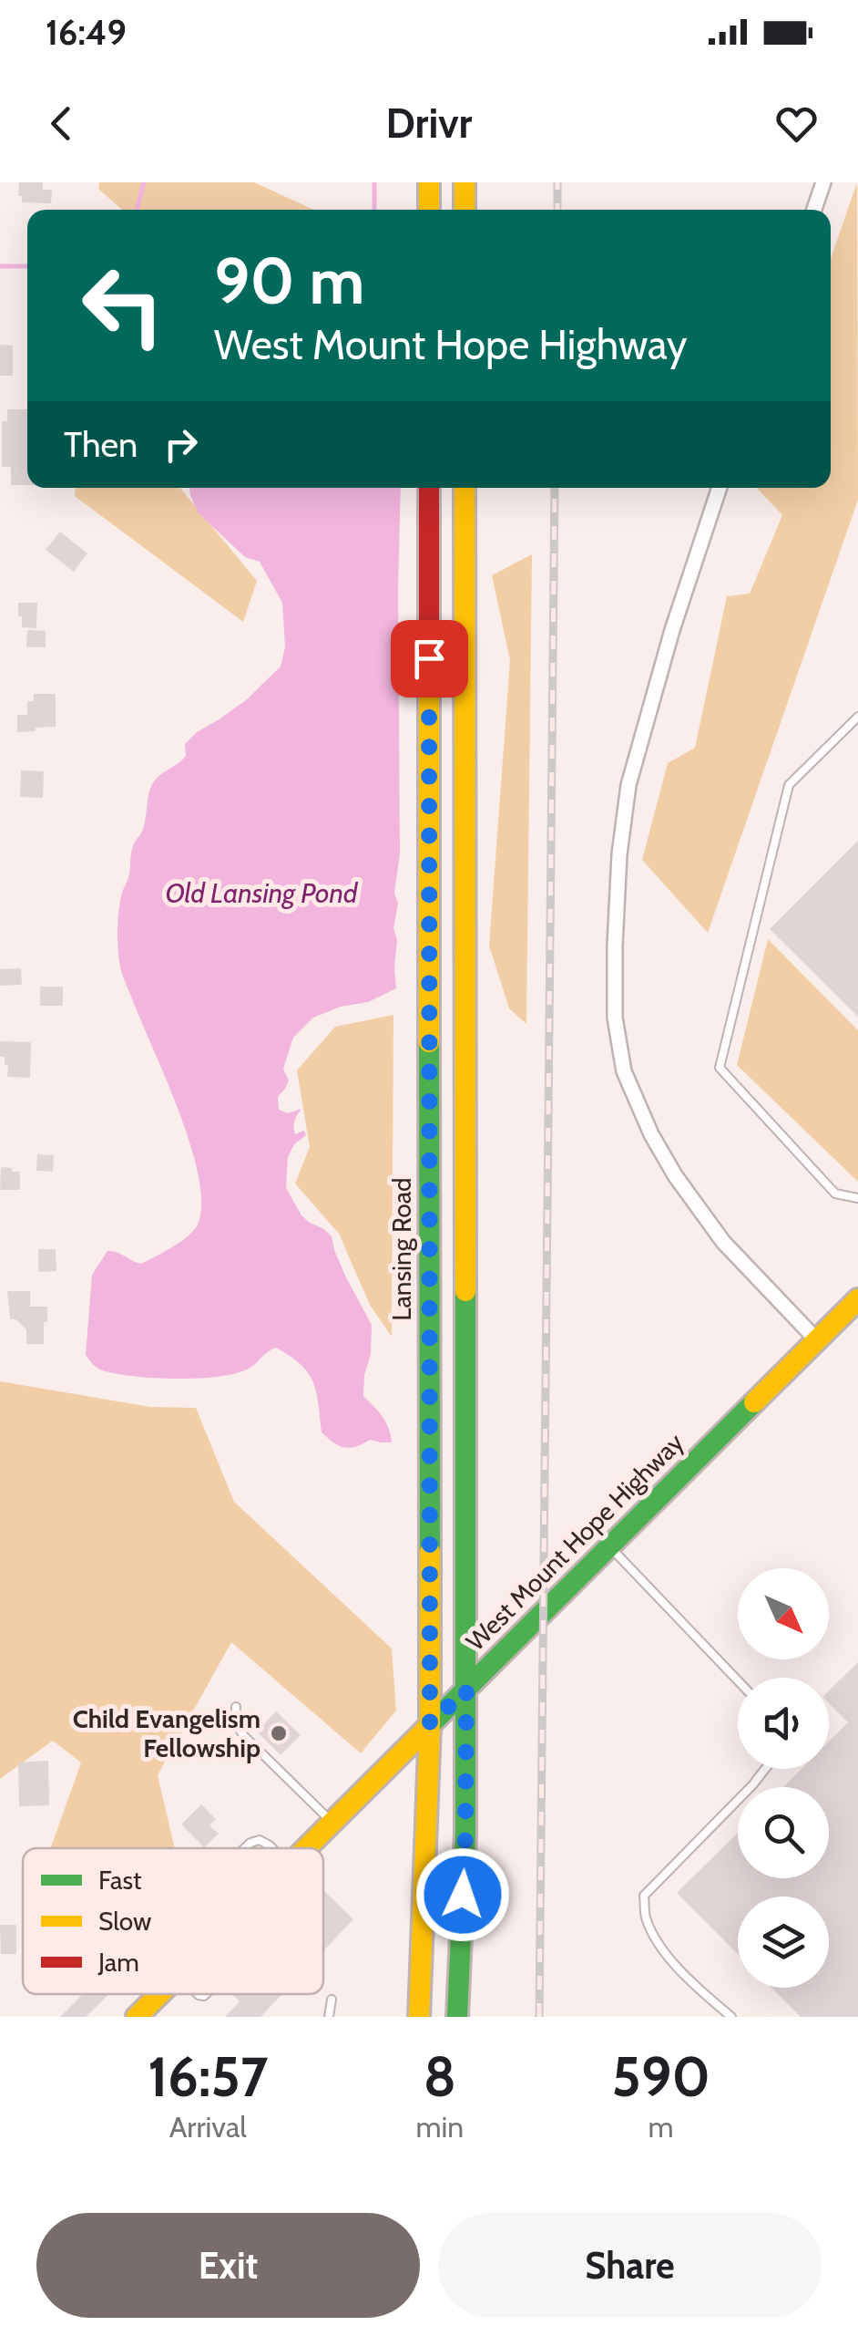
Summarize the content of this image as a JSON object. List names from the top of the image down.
{
  "streets": {
    "main road": ["Lansing Road", "West Mount Hope Highway"]
  },
  "crossings": [
    ["Lansing Road", "West Mount Hope Highway"]
  ],
  "water": ["Old Lansing Pond"],
  "places": ["Child Evangelism Fellowship"],
  "legend": ["Fast", "Slow", "Jam"],
  "north": "bottom right",
  "page": {
    "status": "16:49",
    "header": "Drivr",
    "turn": ["90 m", "West Mount Hope Highway"],
    "then": "Then",
    "eta": [
      "16:57",
      "Arrival",
      "8",
      "min",
      "590",
      "m"
    ],
    "buttons": ["Exit", "Share"]
  }
}
